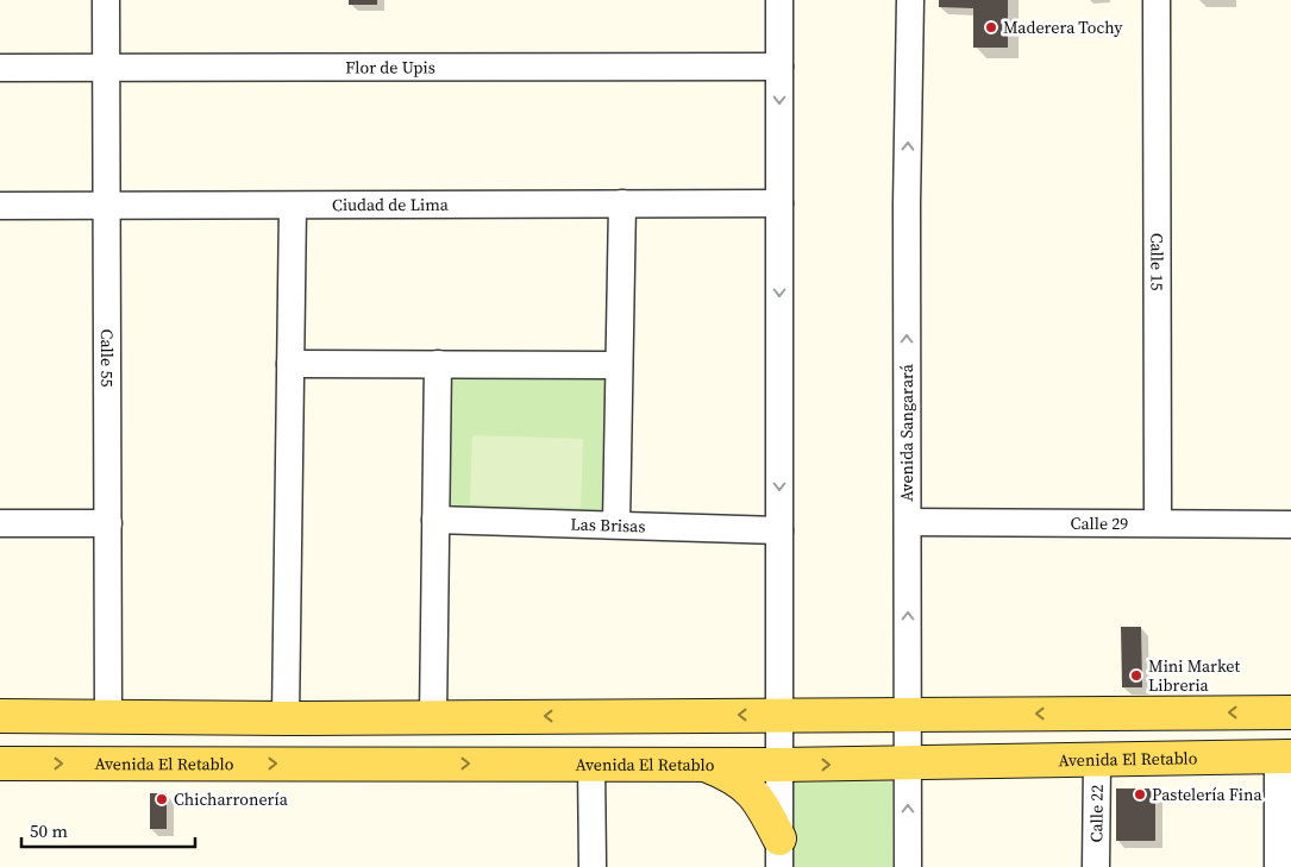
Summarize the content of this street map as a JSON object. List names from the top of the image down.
{
  "streets": {
    "main road": ["Avenida El Retablo"],
    "street": [
      "Flor de Upis",
      "Ciudad de Lima",
      "Calle 15",
      "Calle 55",
      "Avenida Sangarará",
      "Calle 29",
      "Las Brisas",
      "Calle 22"
    ]
  },
  "crossings": [
    ["Flor de Upis", "Calle 55"],
    ["Ciudad de Lima", "Calle 55"],
    ["Calle 15", "Calle 29"],
    ["Avenida Sangarará", "Calle 29"],
    ["Avenida Sangarará", "Avenida El Retablo"],
    ["Avenida El Retablo", "Calle 22"]
  ],
  "places": [
    "Maderera Tochy",
    "Mini Market Libreria",
    "Pastelería Fina",
    "Chicharronería"
  ],
  "scale_bar": "50 m"
}
